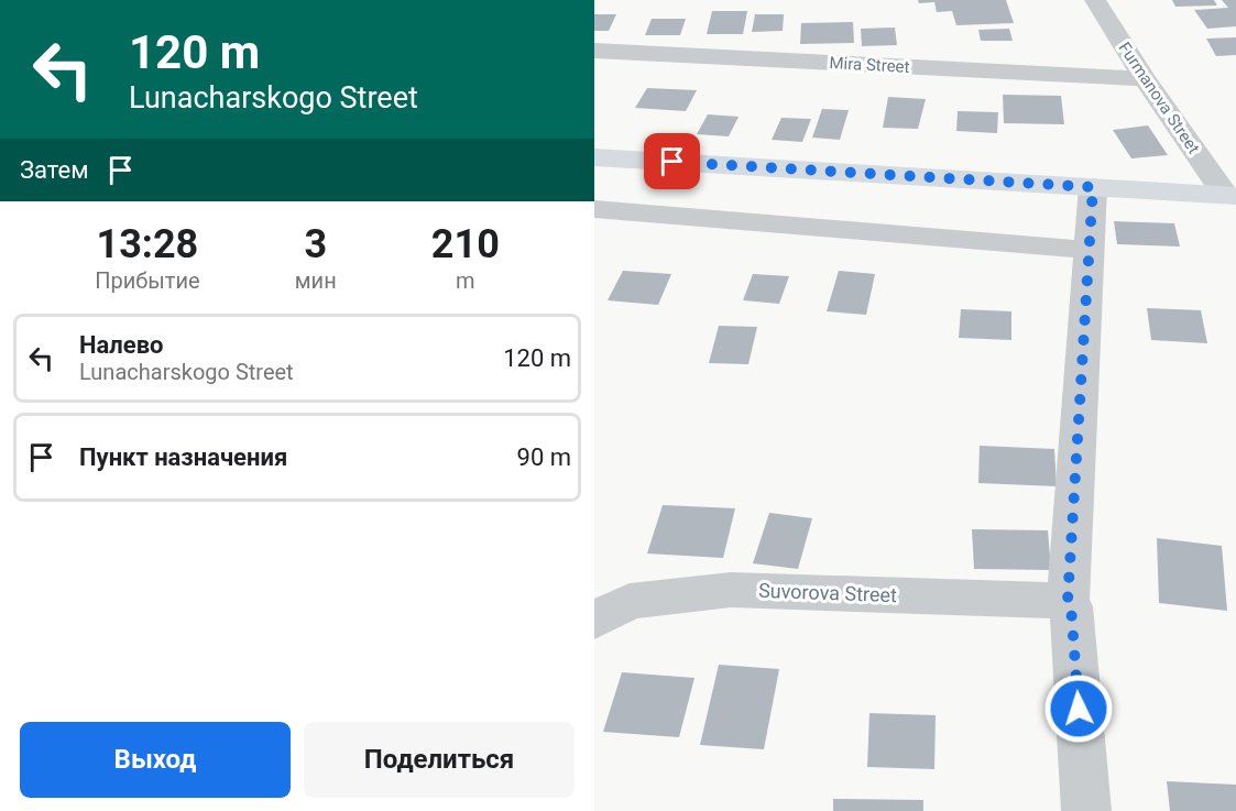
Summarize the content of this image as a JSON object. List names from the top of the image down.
{
  "streets": {
    "street": ["Mira Street", "Furmanova Street", "Suvorova Street"]
  },
  "crossings": [
    ["Mira Street", "Furmanova Street"]
  ],
  "page": {
    "turn": ["120 m", "Lunacharskogo Street"],
    "then": "Затем",
    "eta": [
      "13:28",
      "Прибытие",
      "3",
      "мин",
      "210",
      "m"
    ],
    "list": [
      {
        "name": "Налево",
        "note": "Lunacharskogo Street",
        "value": "120 m"
      },
      {
        "name": "Пункт назначения",
        "value": "90 m"
      }
    ],
    "buttons": ["Выход", "Поделиться"]
  }
}
